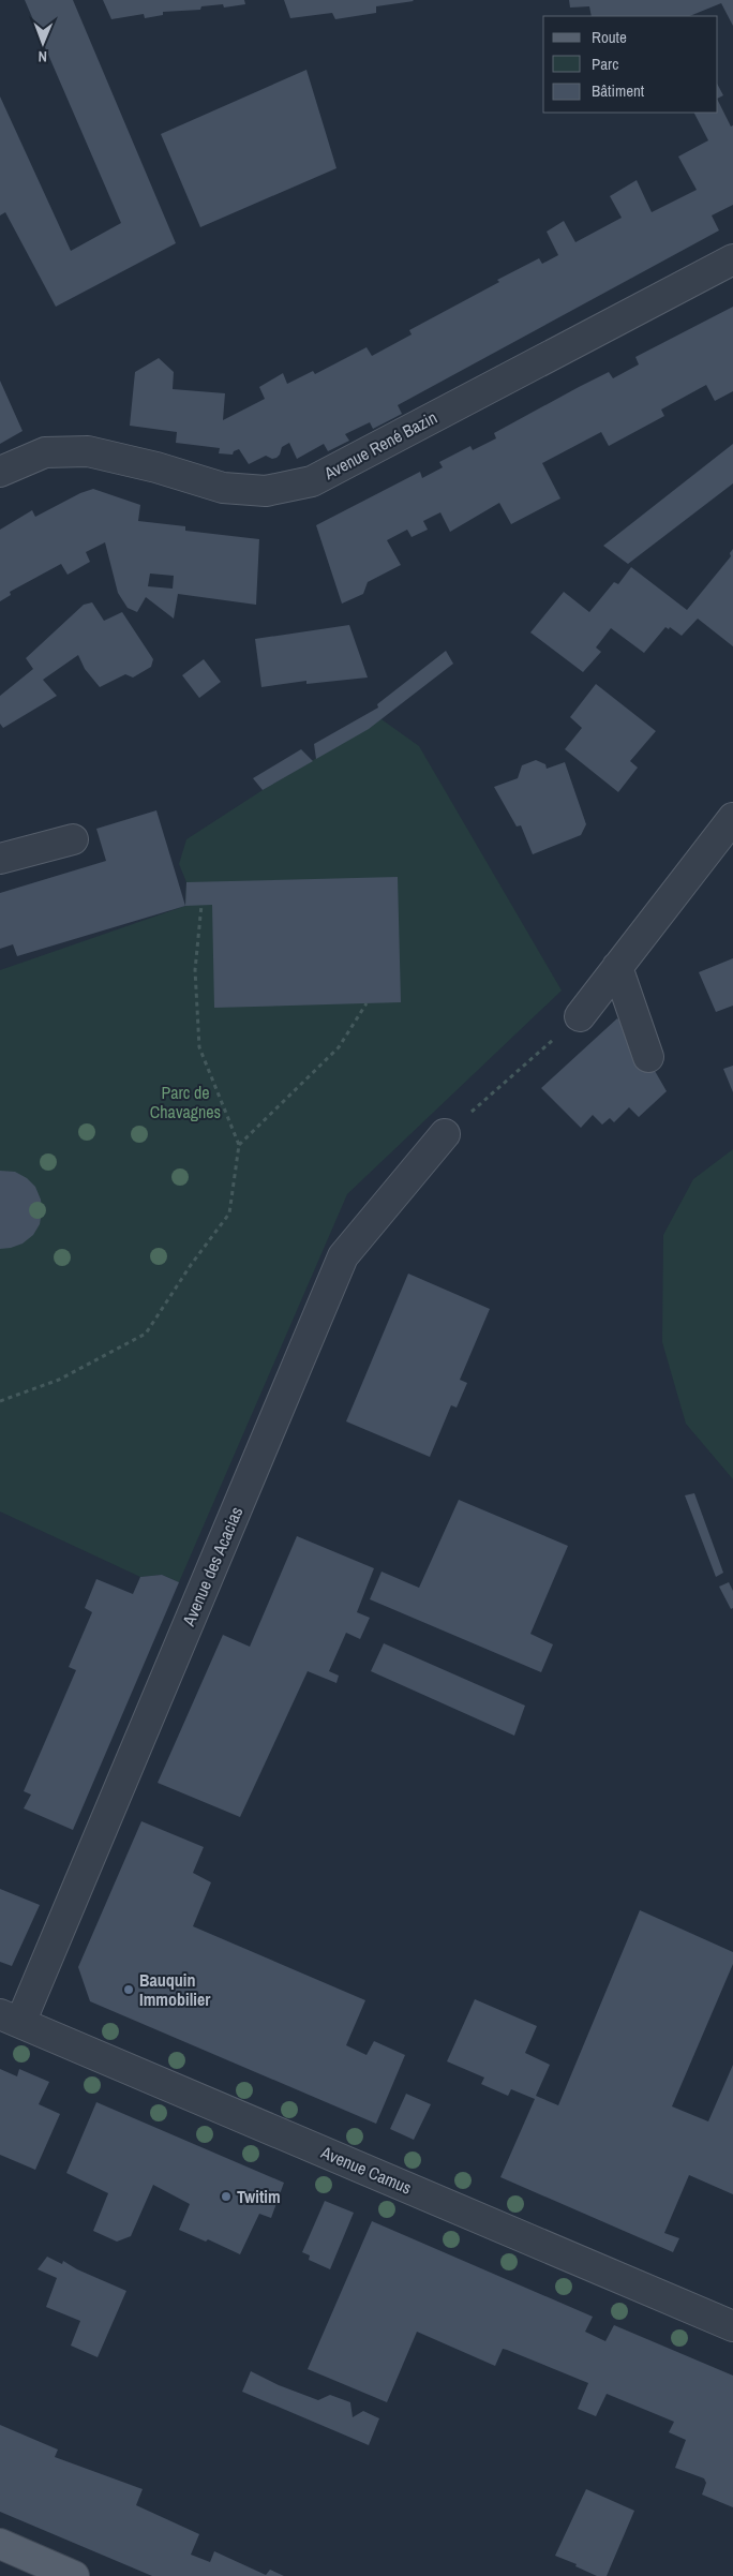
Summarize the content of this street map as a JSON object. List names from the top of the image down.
{
  "streets": {
    "street": ["Avenue René Bazin", "Avenue des Acacias", "Avenue Camus"]
  },
  "crossings": [
    ["Avenue des Acacias", "Avenue Camus"]
  ],
  "parks": ["Parc de Chavagnes"],
  "places": ["Bauquin Immobilier", "Twitim"],
  "legend": ["Route", "Parc", "Bâtiment"],
  "north": "bottom"
}
